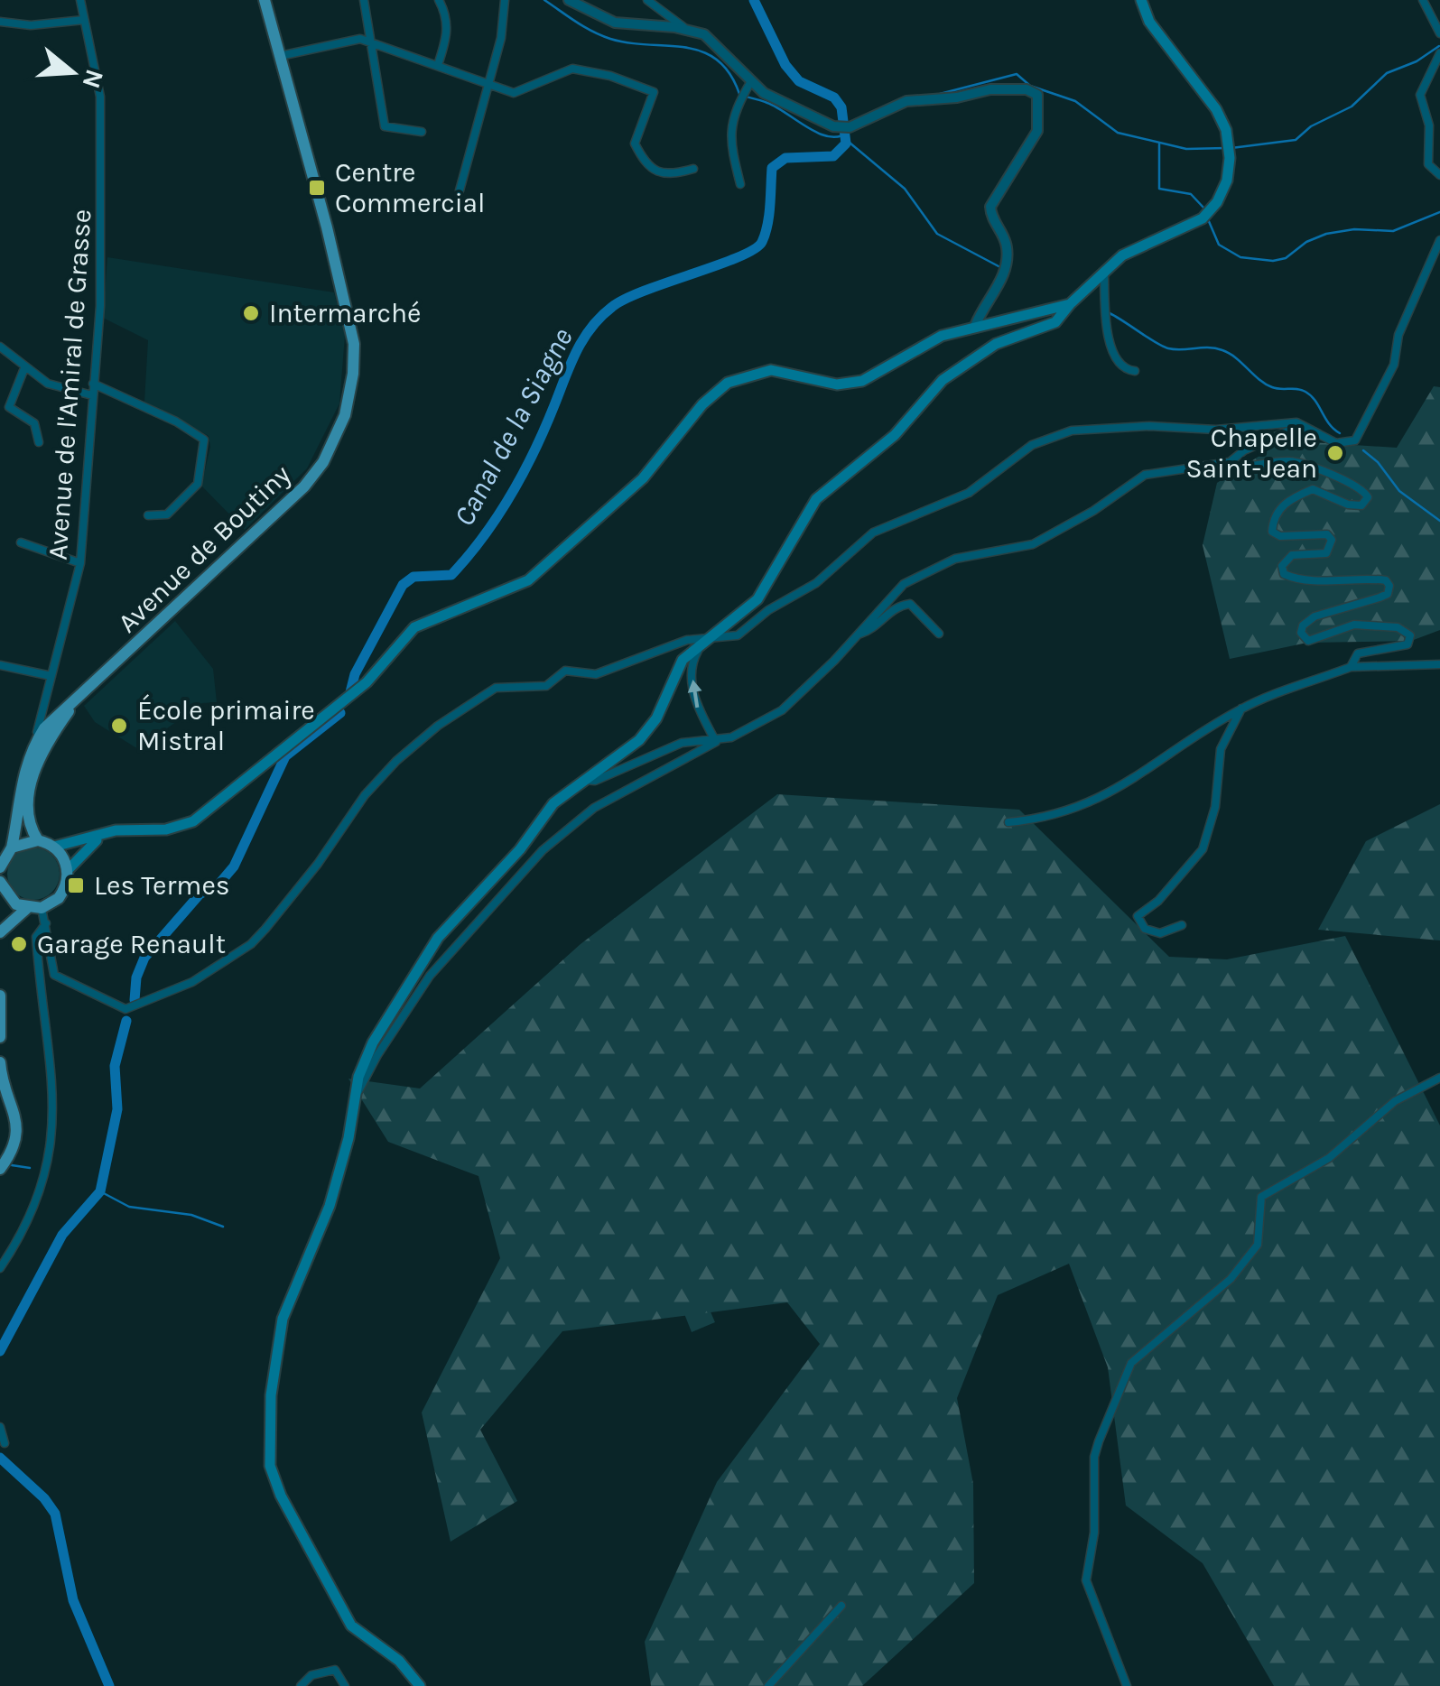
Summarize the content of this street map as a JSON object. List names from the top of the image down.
{
  "streets": {
    "main road": ["Avenue de Boutiny"],
    "street": ["Avenue de l'Amiral de Grasse"]
  },
  "crossings": [
    ["Avenue de l'Amiral de Grasse", "Avenue de Boutiny"]
  ],
  "water": ["Canal de la Siagne"],
  "places": {
    "transit": ["Centre Commercial", "Les Termes"],
    "other": [
      "Intermarché",
      "Chapelle Saint-Jean",
      "École primaire Mistral",
      "Garage Renault"
    ]
  },
  "north": "right"
}
